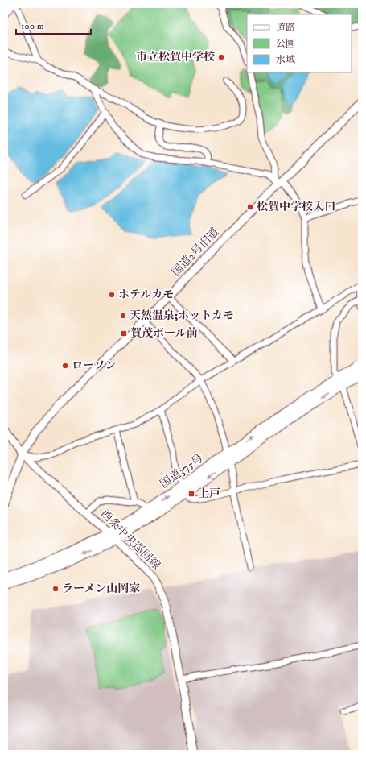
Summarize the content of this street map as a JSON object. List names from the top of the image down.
{
  "streets": {
    "highway": ["国道375号"],
    "street": ["国道2号旧道", "西条中央巡回線"]
  },
  "crossings": [
    ["国道2号旧道", "西条中央巡回線"],
    ["国道375号", "西条中央巡回線"]
  ],
  "places": {
    "other": [
      "市立松賀中学校",
      "ホテルカモ",
      "天然温泉;ホットカモ",
      "ローソン",
      "ラーメン山岡家"
    ],
    "transit": ["松賀中学校入口", "賀茂ボール前", "上戸"]
  },
  "legend": ["道路", "公園", "水域"],
  "scale_bar": "100 m"
}
